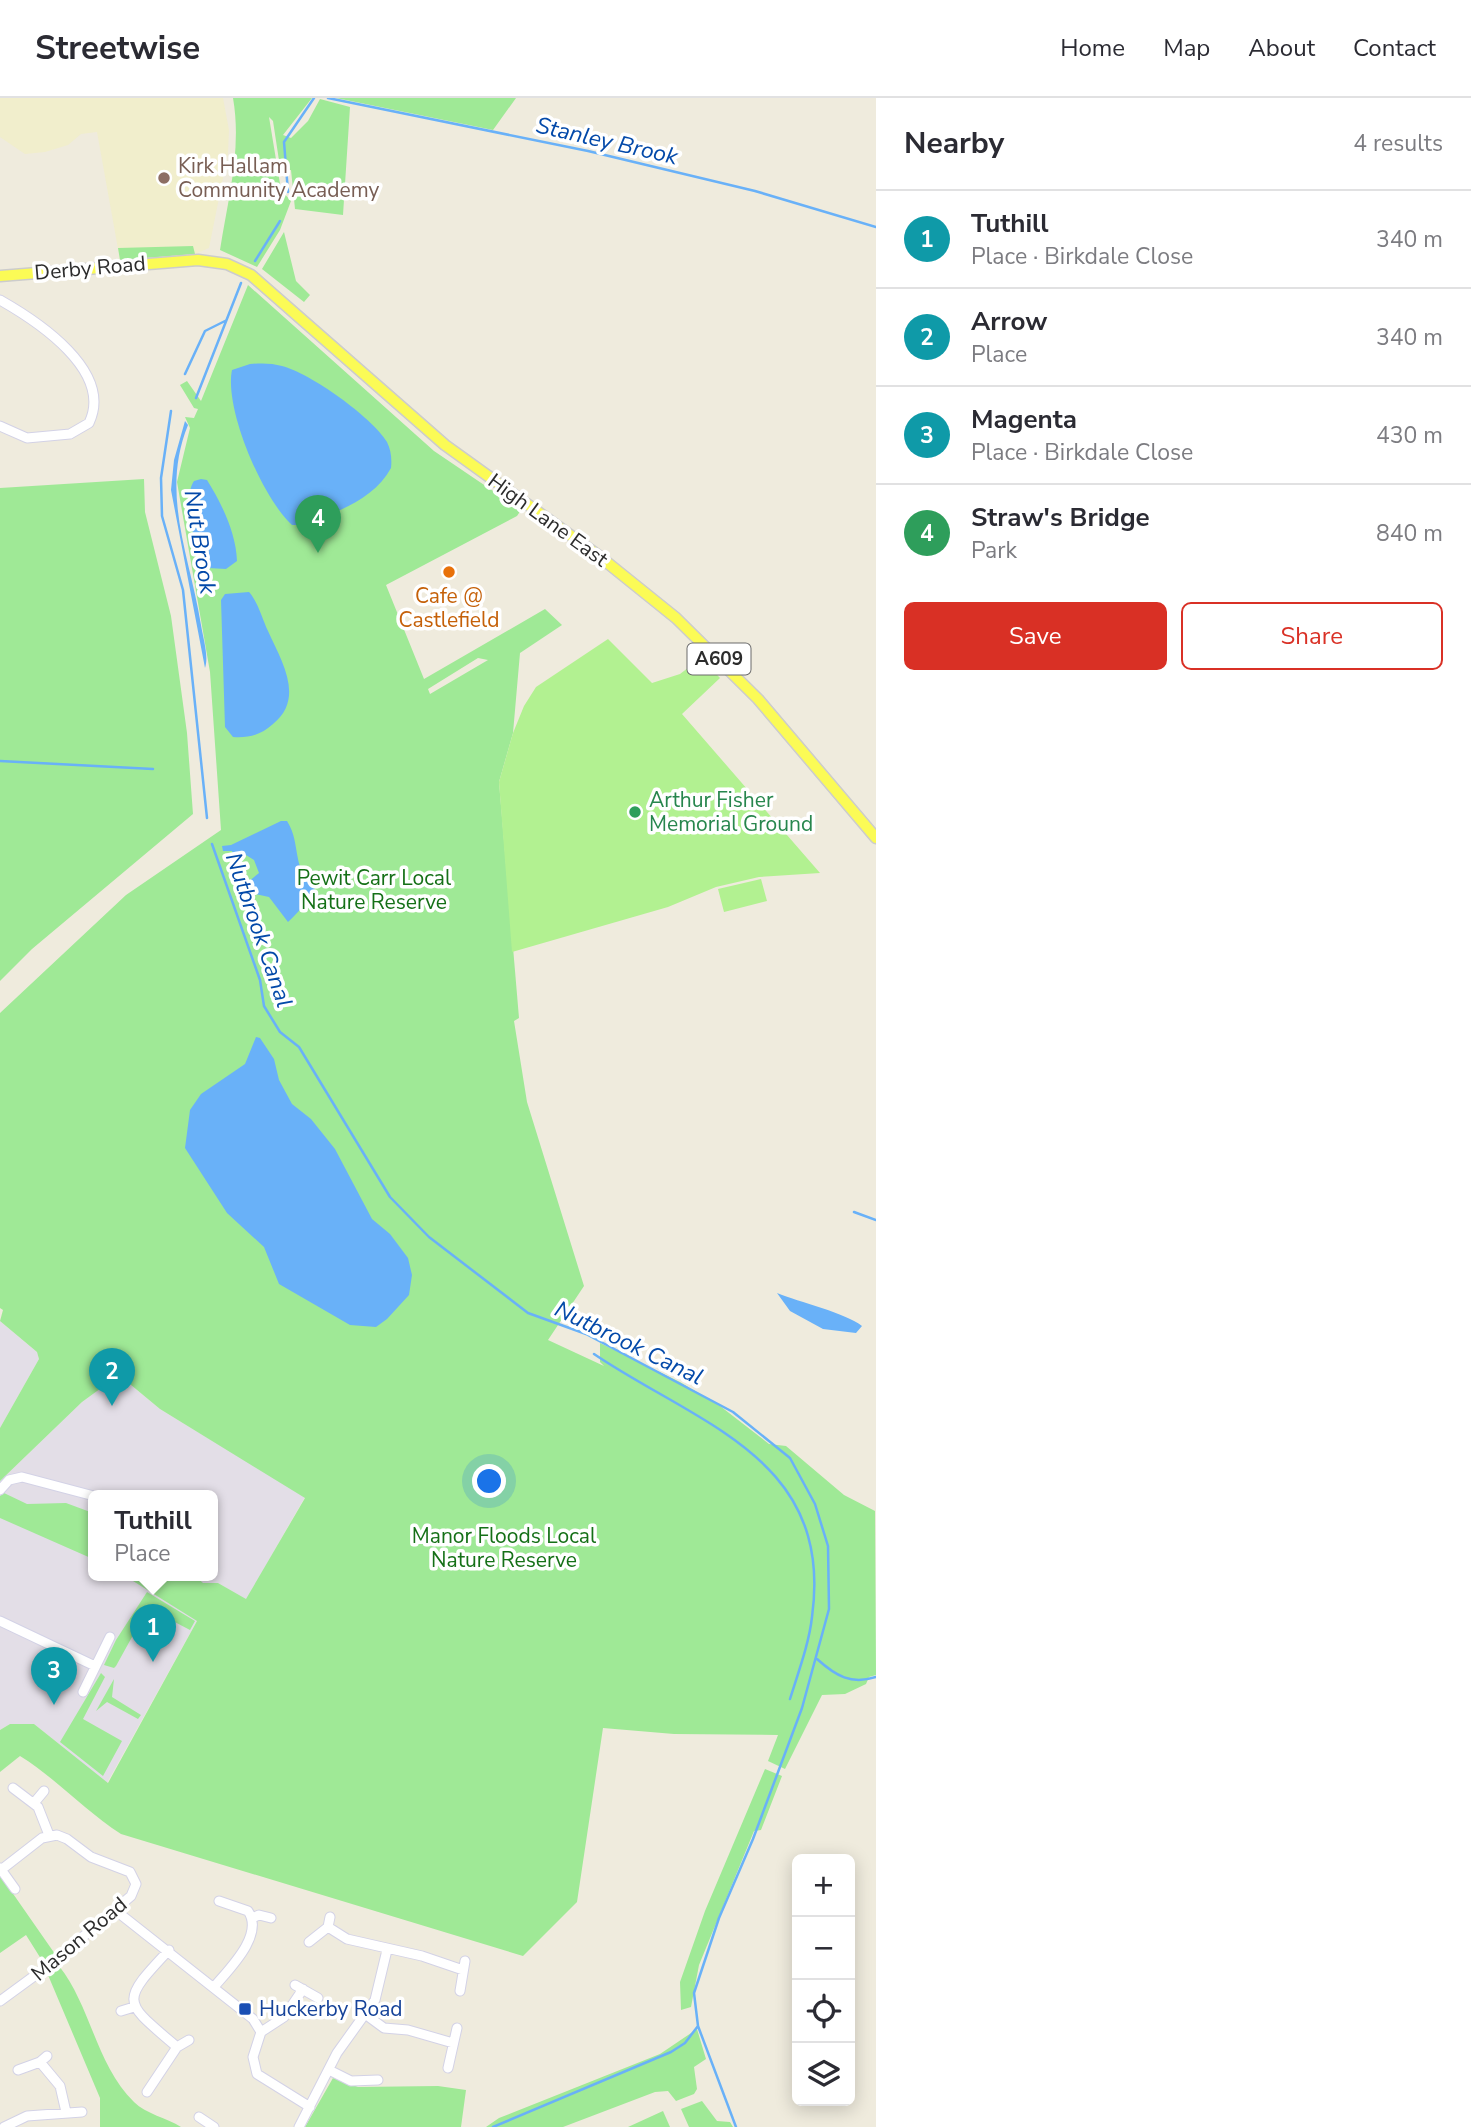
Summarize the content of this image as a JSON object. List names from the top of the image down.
{
  "streets": {
    "main road": ["Derby Road", "High Lane East", "A609"],
    "street": ["Mason Road"]
  },
  "crossings": [
    ["Derby Road", "High Lane East"]
  ],
  "water": ["Stanley Brook", "Nut Brook", "Nutbrook Canal"],
  "parks": ["Pewit Carr Local Nature Reserve", "Manor Floods Local Nature Reserve"],
  "places": {
    "other": ["Kirk Hallam Community Academy", "Cafe @ Castlefield", "Arthur Fisher Memorial Ground"],
    "transit": ["Huckerby Road"]
  },
  "page": {
    "header": "Streetwise",
    "nav": [
      "Home",
      "Map",
      "About",
      "Contact"
    ],
    "heading": ["Nearby", "4 results"],
    "list": [
      {
        "mark": "1",
        "name": "Tuthill",
        "note": "Place · Birkdale Close",
        "value": "340 m"
      },
      {
        "mark": "2",
        "name": "Arrow",
        "note": "Place",
        "value": "340 m"
      },
      {
        "mark": "3",
        "name": "Magenta",
        "note": "Place · Birkdale Close",
        "value": "430 m"
      },
      {
        "mark": "4",
        "name": "Straw's Bridge",
        "note": "Park",
        "value": "840 m"
      }
    ],
    "pins": [
      "4",
      "2",
      "1",
      "3"
    ],
    "buttons": ["Save", "Share"],
    "popup": ["Tuthill", "Place"],
    "map_buttons": ["+", "−"]
  }
}
